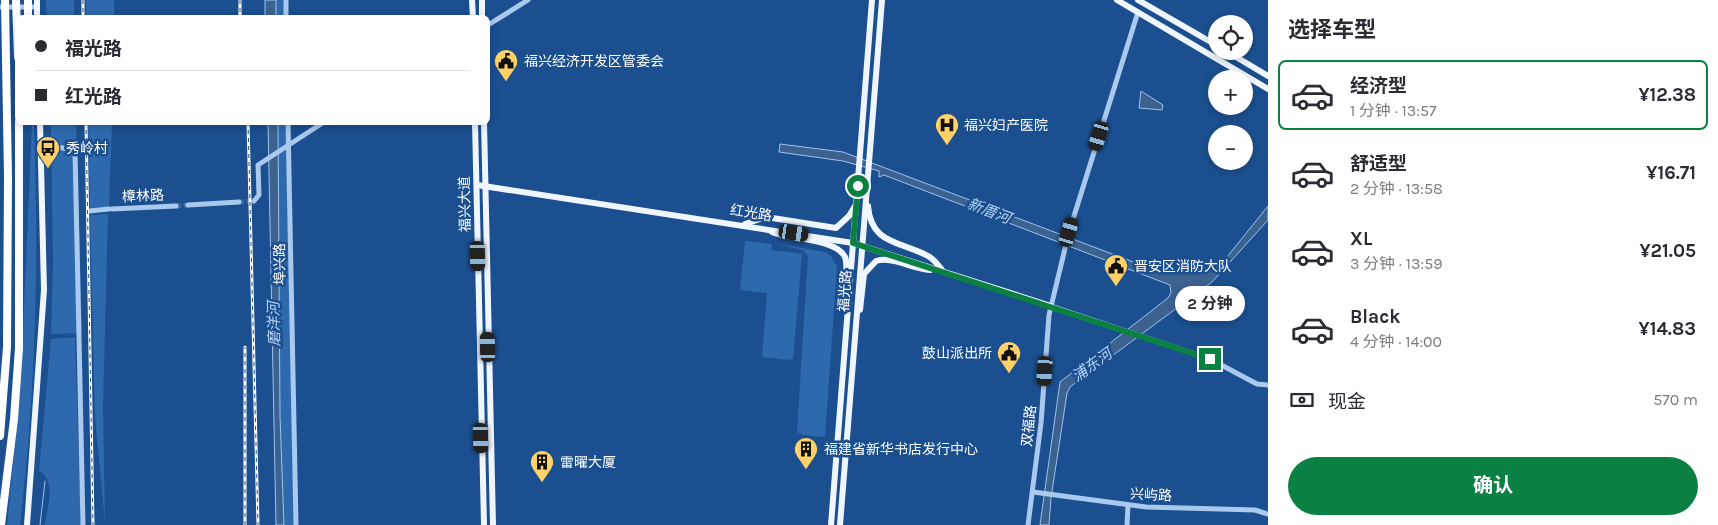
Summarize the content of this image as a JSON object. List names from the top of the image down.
{
  "streets": {
    "main road": ["福兴大道", "红光路", "福光路"],
    "street": [
      "樟林路",
      "埠兴路",
      "双福路",
      "兴屿路"
    ]
  },
  "crossings": [
    ["福兴大道", "红光路"],
    ["红光路", "福光路"],
    ["红光路", "双福路"],
    ["双福路", "兴屿路"]
  ],
  "water": ["新厝河", "磨洋河", "浦东河"],
  "places": {
    "public building": ["福兴经济开发区管委会", "晋安区消防大队", "鼓山派出所"],
    "hospital": ["福兴妇产医院"],
    "bus stop": ["秀岭村"],
    "building": ["福建省新华书店发行中心", "雷曜大厦"]
  },
  "page": {
    "heading": "选择车型",
    "map_buttons": ["+", "−"],
    "banner": ["福光路", "红光路"],
    "list": [
      {
        "name": "经济型",
        "note": "1 分钟 · 13:57",
        "value": "¥12.38"
      },
      {
        "name": "舒适型",
        "note": "2 分钟 · 13:58",
        "value": "¥16.71"
      },
      {
        "name": "XL",
        "note": "3 分钟 · 13:59",
        "value": "¥21.05"
      },
      {
        "name": "Black",
        "note": "4 分钟 · 14:00",
        "value": "¥14.83"
      }
    ],
    "bubble": "2 分钟",
    "pay": ["现金", "570 m"],
    "buttons": "确认"
  }
}
